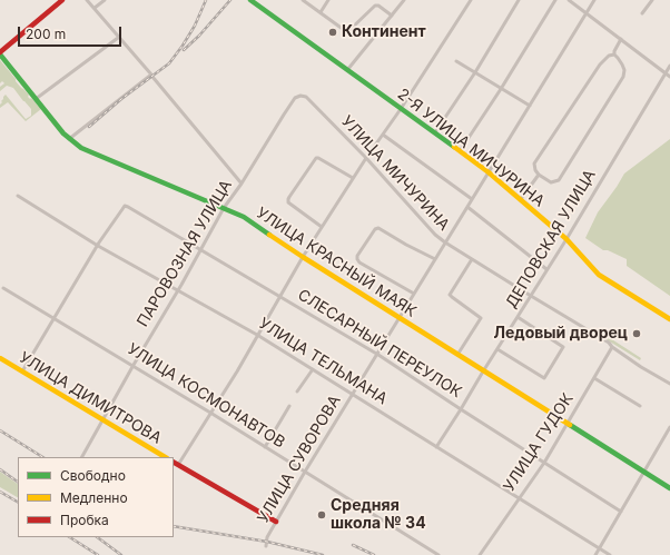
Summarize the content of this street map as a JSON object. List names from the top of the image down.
{
  "streets": {
    "main road": ["2-Я УЛИЦА МИЧУРИНА", "УЛИЦА КРАСНЫЙ МАЯК", "УЛИЦА ДИМИТРОВА"],
    "street": [
      "УЛИЦА МИЧУРИНА",
      "ДЕПОВСКАЯ УЛИЦА",
      "ПАРОВОЗНАЯ УЛИЦА",
      "СЛЕСАРНЫЙ ПЕРЕУЛОК",
      "УЛИЦА ТЕЛЬМАНА",
      "УЛИЦА КОСМОНАВТОВ",
      "УЛИЦА ГУДОК",
      "УЛИЦА СУВОРОВА"
    ]
  },
  "crossings": [
    ["2-Я УЛИЦА МИЧУРИНА", "ДЕПОВСКАЯ УЛИЦА"],
    ["2-Я УЛИЦА МИЧУРИНА", "УЛИЦА СУВОРОВА"],
    ["УЛИЦА МИЧУРИНА", "ДЕПОВСКАЯ УЛИЦА"],
    ["УЛИЦА МИЧУРИНА", "ПАРОВОЗНАЯ УЛИЦА"],
    ["УЛИЦА МИЧУРИНА", "УЛИЦА ГУДОК"],
    ["УЛИЦА МИЧУРИНА", "УЛИЦА СУВОРОВА"],
    ["ДЕПОВСКАЯ УЛИЦА", "УЛИЦА КРАСНЫЙ МАЯК"],
    ["ДЕПОВСКАЯ УЛИЦА", "СЛЕСАРНЫЙ ПЕРЕУЛОК"],
    ["ДЕПОВСКАЯ УЛИЦА", "УЛИЦА ТЕЛЬМАНА"],
    ["ПАРОВОЗНАЯ УЛИЦА", "УЛИЦА КРАСНЫЙ МАЯК"],
    ["ПАРОВОЗНАЯ УЛИЦА", "СЛЕСАРНЫЙ ПЕРЕУЛОК"],
    ["ПАРОВОЗНАЯ УЛИЦА", "УЛИЦА ТЕЛЬМАНА"],
    ["ПАРОВОЗНАЯ УЛИЦА", "УЛИЦА КОСМОНАВТОВ"],
    ["ПАРОВОЗНАЯ УЛИЦА", "УЛИЦА ДИМИТРОВА"],
    ["УЛИЦА КРАСНЫЙ МАЯК", "УЛИЦА ГУДОК"],
    ["УЛИЦА КРАСНЫЙ МАЯК", "УЛИЦА СУВОРОВА"],
    ["СЛЕСАРНЫЙ ПЕРЕУЛОК", "УЛИЦА ТЕЛЬМАНА"],
    ["СЛЕСАРНЫЙ ПЕРЕУЛОК", "УЛИЦА ГУДОК"],
    ["СЛЕСАРНЫЙ ПЕРЕУЛОК", "УЛИЦА СУВОРОВА"],
    ["УЛИЦА ТЕЛЬМАНА", "УЛИЦА ГУДОК"],
    ["УЛИЦА ТЕЛЬМАНА", "УЛИЦА СУВОРОВА"],
    ["УЛИЦА КОСМОНАВТОВ", "УЛИЦА СУВОРОВА"],
    ["УЛИЦА ДИМИТРОВА", "УЛИЦА СУВОРОВА"]
  ],
  "places": ["Континент", "Ледовый дворец", "Средняя школа № 34"],
  "legend": ["Свободно", "Медленно", "Пробка"],
  "scale_bar": "200 m"
}
